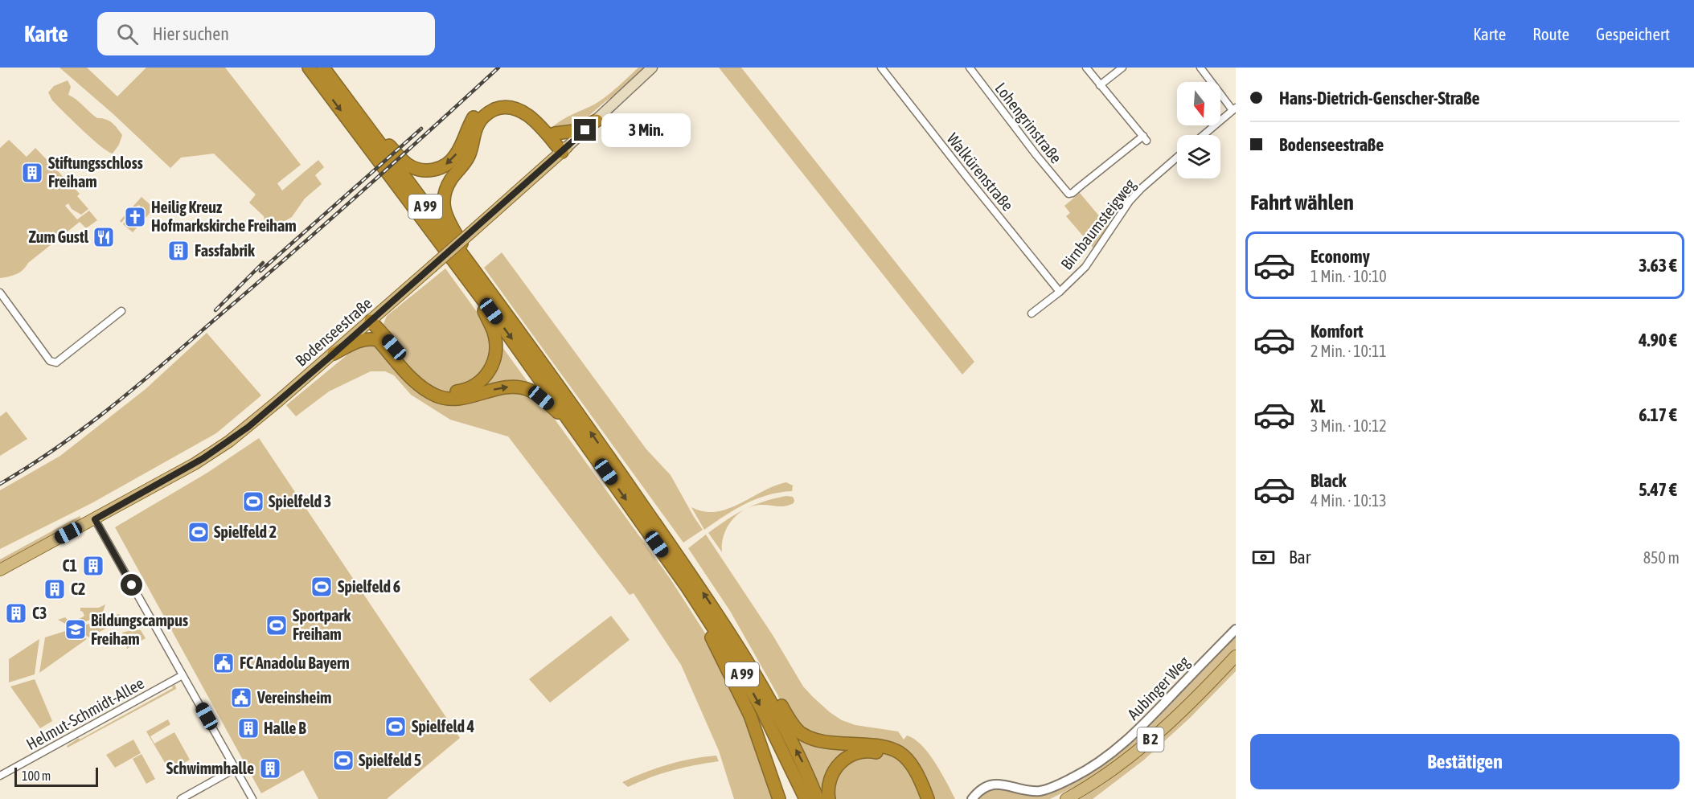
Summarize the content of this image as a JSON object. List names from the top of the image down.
{
  "streets": {
    "highway": ["A 99"],
    "main road": ["Bodenseestraße", "B 2"],
    "street": [
      "Lohengrinstraße",
      "Walkürenstraße",
      "Birnbaumsteigweg",
      "Aubinger Weg",
      "Helmut-Schmidt-Allee"
    ]
  },
  "crossings": [
    ["Walkürenstraße", "Birnbaumsteigweg"]
  ],
  "places": {
    "building": [
      "Stiftungsschloss Freiham",
      "Fassfabrik",
      "C1",
      "C2",
      "C3",
      "Halle B",
      "Schwimmhalle"
    ],
    "church": ["Heilig Kreuz Hofmarkskirche Freiham"],
    "restaurant": ["Zum Gustl"],
    "sports": [
      "Spielfeld 3",
      "Spielfeld 2",
      "Spielfeld 6",
      "Sportpark Freiham",
      "Spielfeld 4",
      "Spielfeld 5"
    ],
    "school or university": ["Bildungscampus Freiham"],
    "public building": ["FC Anadolu Bayern", "Vereinsheim"]
  },
  "scale_bar": "100 m",
  "north": "bottom",
  "page": {
    "header": "Karte",
    "search": "Hier suchen",
    "nav": ["Karte", "Route", "Gespeichert"],
    "banner": ["Hans-Dietrich-Genscher-Straße", "Bodenseestraße"],
    "bubble": "3 Min.",
    "heading": "Fahrt wählen",
    "list": [
      {
        "name": "Economy",
        "note": "1 Min. · 10:10",
        "value": "3.63 €"
      },
      {
        "name": "Komfort",
        "note": "2 Min. · 10:11",
        "value": "4.90 €"
      },
      {
        "name": "XL",
        "note": "3 Min. · 10:12",
        "value": "6.17 €"
      },
      {
        "name": "Black",
        "note": "4 Min. · 10:13",
        "value": "5.47 €"
      }
    ],
    "pay": ["Bar", "850 m"],
    "buttons": "Bestätigen",
    "scale": "100 m"
  }
}
